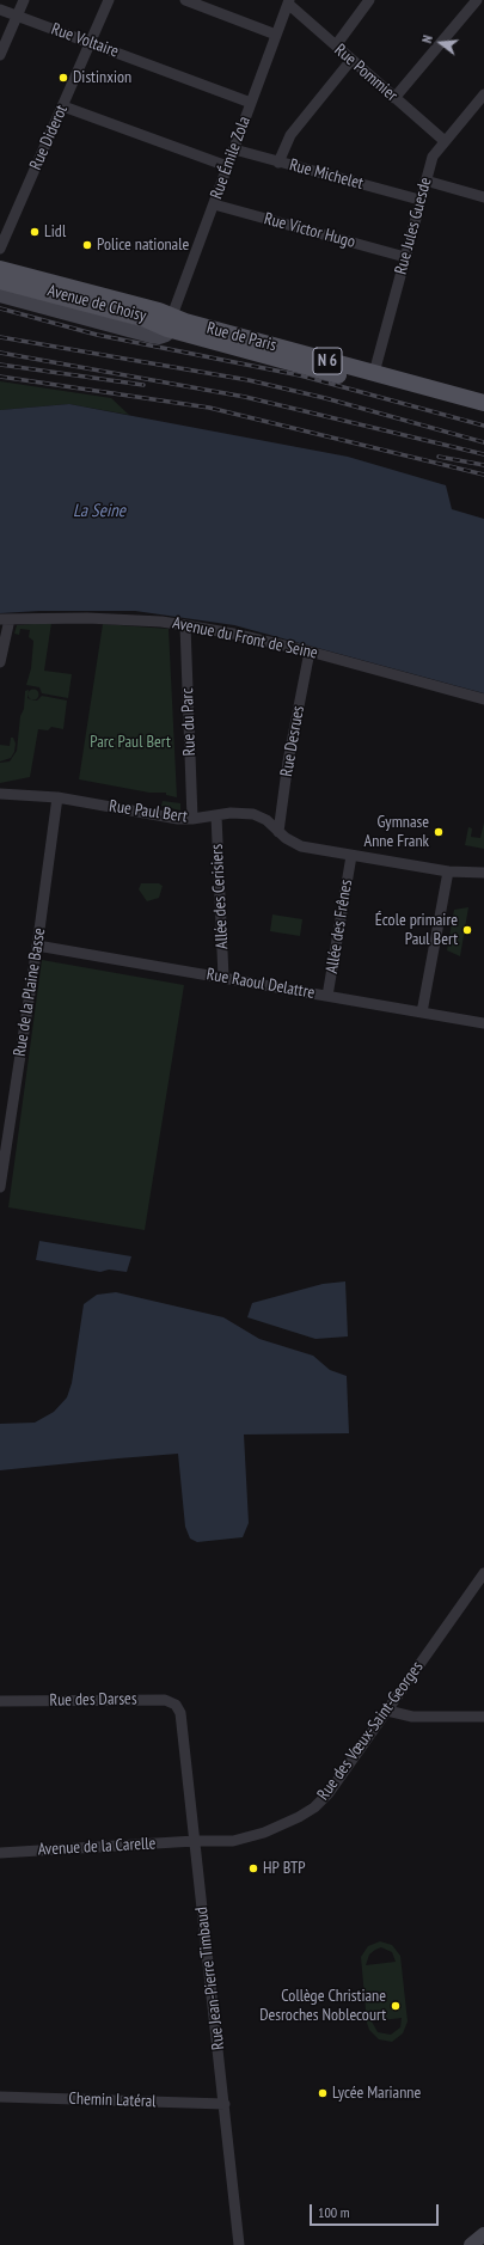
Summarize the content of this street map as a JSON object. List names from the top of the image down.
{
  "streets": {
    "main road": ["Avenue de Choisy", "Rue de Paris", "N 6"],
    "street": [
      "Rue Voltaire",
      "Rue Pommier",
      "Rue Diderot",
      "Rue Émile Zola",
      "Rue Michelet",
      "Rue Jules Guesde",
      "Rue Victor Hugo",
      "Avenue du Front de Seine",
      "Rue du Parc",
      "Rue Desrues",
      "Rue Paul Bert",
      "Allée des Cerisiers",
      "Allée des Frênes",
      "Rue Raoul Delattre",
      "Rue de la Plaine Basse",
      "Rue des Darses",
      "Rue des Vœux-Saint-Georges",
      "Avenue de la Carelle",
      "Rue Jean-Pierre Timbaud",
      "Chemin Latéral"
    ]
  },
  "crossings": [
    ["Rue Voltaire", "Rue Diderot"],
    ["Rue Voltaire", "Rue Émile Zola"],
    ["Rue Pommier", "Rue Émile Zola"],
    ["Rue Pommier", "Rue Jules Guesde"],
    ["Rue Émile Zola", "Rue Michelet"],
    ["Rue Émile Zola", "Rue Victor Hugo"],
    ["Rue Émile Zola", "Avenue de Choisy"],
    ["Rue Émile Zola", "Rue de Paris"],
    ["Rue Michelet", "Rue Jules Guesde"],
    ["Rue Jules Guesde", "Rue Victor Hugo"],
    ["Rue Jules Guesde", "Rue de Paris"],
    ["Avenue de Choisy", "Rue de Paris"],
    ["Avenue du Front de Seine", "Rue du Parc"],
    ["Avenue du Front de Seine", "Rue Desrues"],
    ["Rue du Parc", "Rue Paul Bert"],
    ["Rue Desrues", "Rue Paul Bert"],
    ["Rue Paul Bert", "Allée des Cerisiers"],
    ["Rue Paul Bert", "Allée des Frênes"],
    ["Rue Paul Bert", "Rue de la Plaine Basse"],
    ["Allée des Cerisiers", "Rue Raoul Delattre"],
    ["Allée des Frênes", "Rue Raoul Delattre"],
    ["Rue Raoul Delattre", "Rue de la Plaine Basse"],
    ["Rue des Darses", "Rue Jean-Pierre Timbaud"],
    ["Rue des Vœux-Saint-Georges", "Avenue de la Carelle"],
    ["Rue des Vœux-Saint-Georges", "Rue Jean-Pierre Timbaud"],
    ["Avenue de la Carelle", "Rue Jean-Pierre Timbaud"],
    ["Rue Jean-Pierre Timbaud", "Chemin Latéral"]
  ],
  "water": ["La Seine"],
  "parks": ["Parc Paul Bert"],
  "places": [
    "Distinxion",
    "Lidl",
    "Police nationale",
    "Gymnase Anne Frank",
    "École primaire Paul Bert",
    "HP BTP",
    "Collège Christiane Desroches Noblecourt",
    "Lycée Marianne"
  ],
  "scale_bar": "100 m",
  "north": "left"
}
